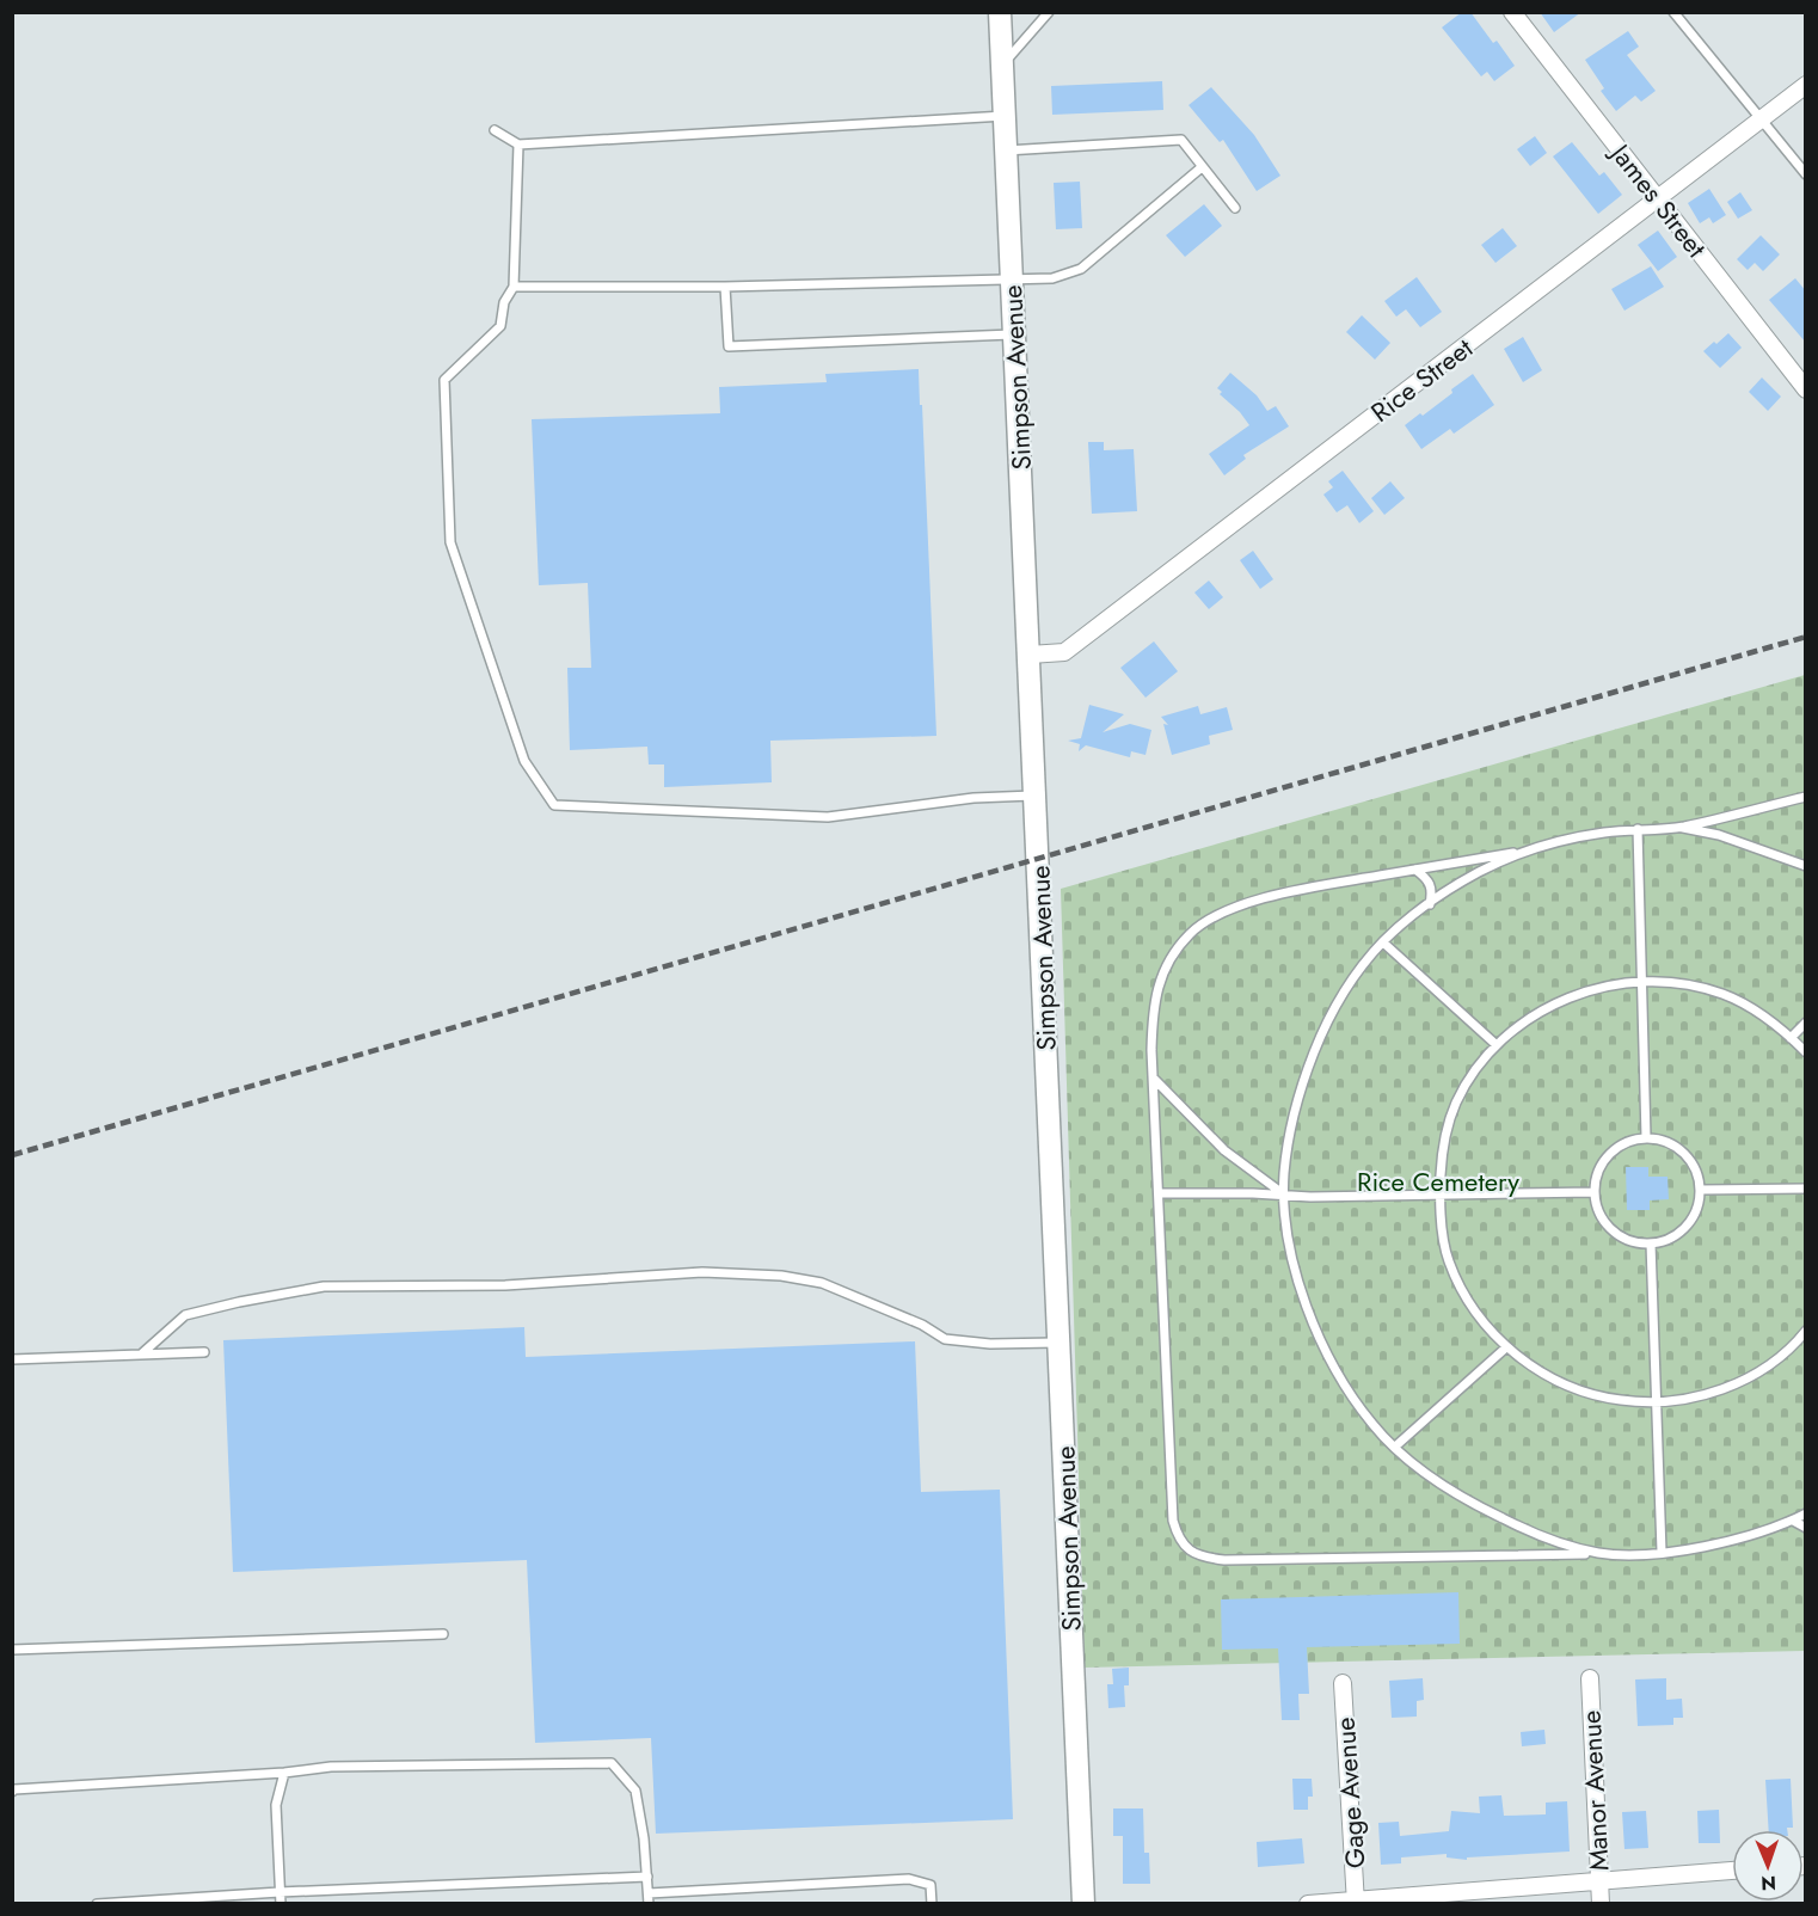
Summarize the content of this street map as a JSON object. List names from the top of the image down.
{
  "streets": {
    "street": [
      "James Street",
      "Simpson Avenue",
      "Rice Street",
      "Manor Avenue",
      "Gage Avenue"
    ]
  },
  "crossings": [
    ["James Street", "Rice Street"],
    ["Simpson Avenue", "Rice Street"]
  ],
  "parks": ["Rice Cemetery"],
  "north": "bottom"
}
